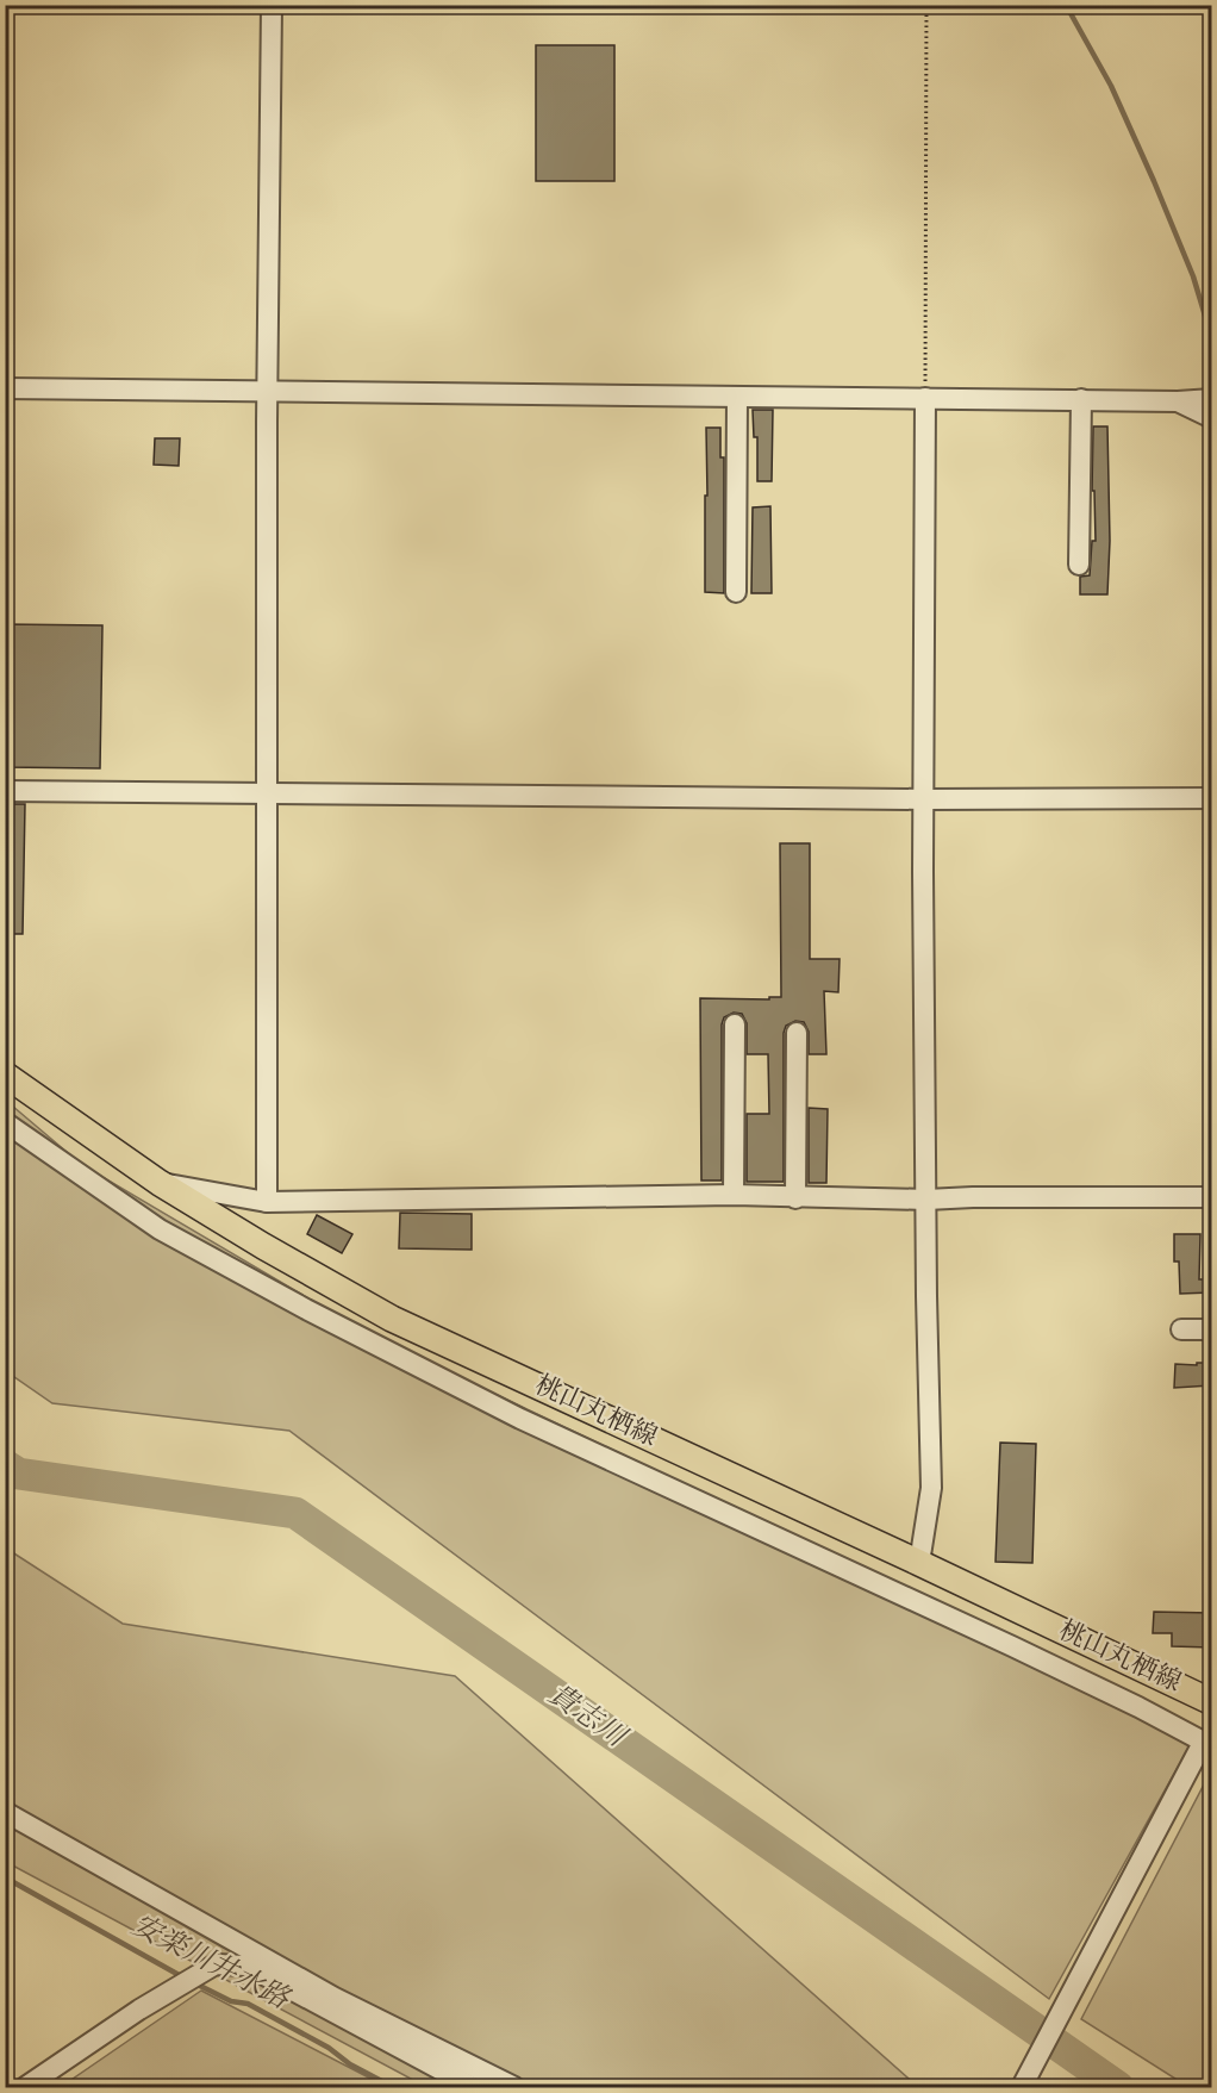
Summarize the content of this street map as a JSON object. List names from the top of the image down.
{
  "streets": {
    "main road": ["桃山丸栖線"]
  },
  "water": ["貴志川", "安楽川井水路"]
}
